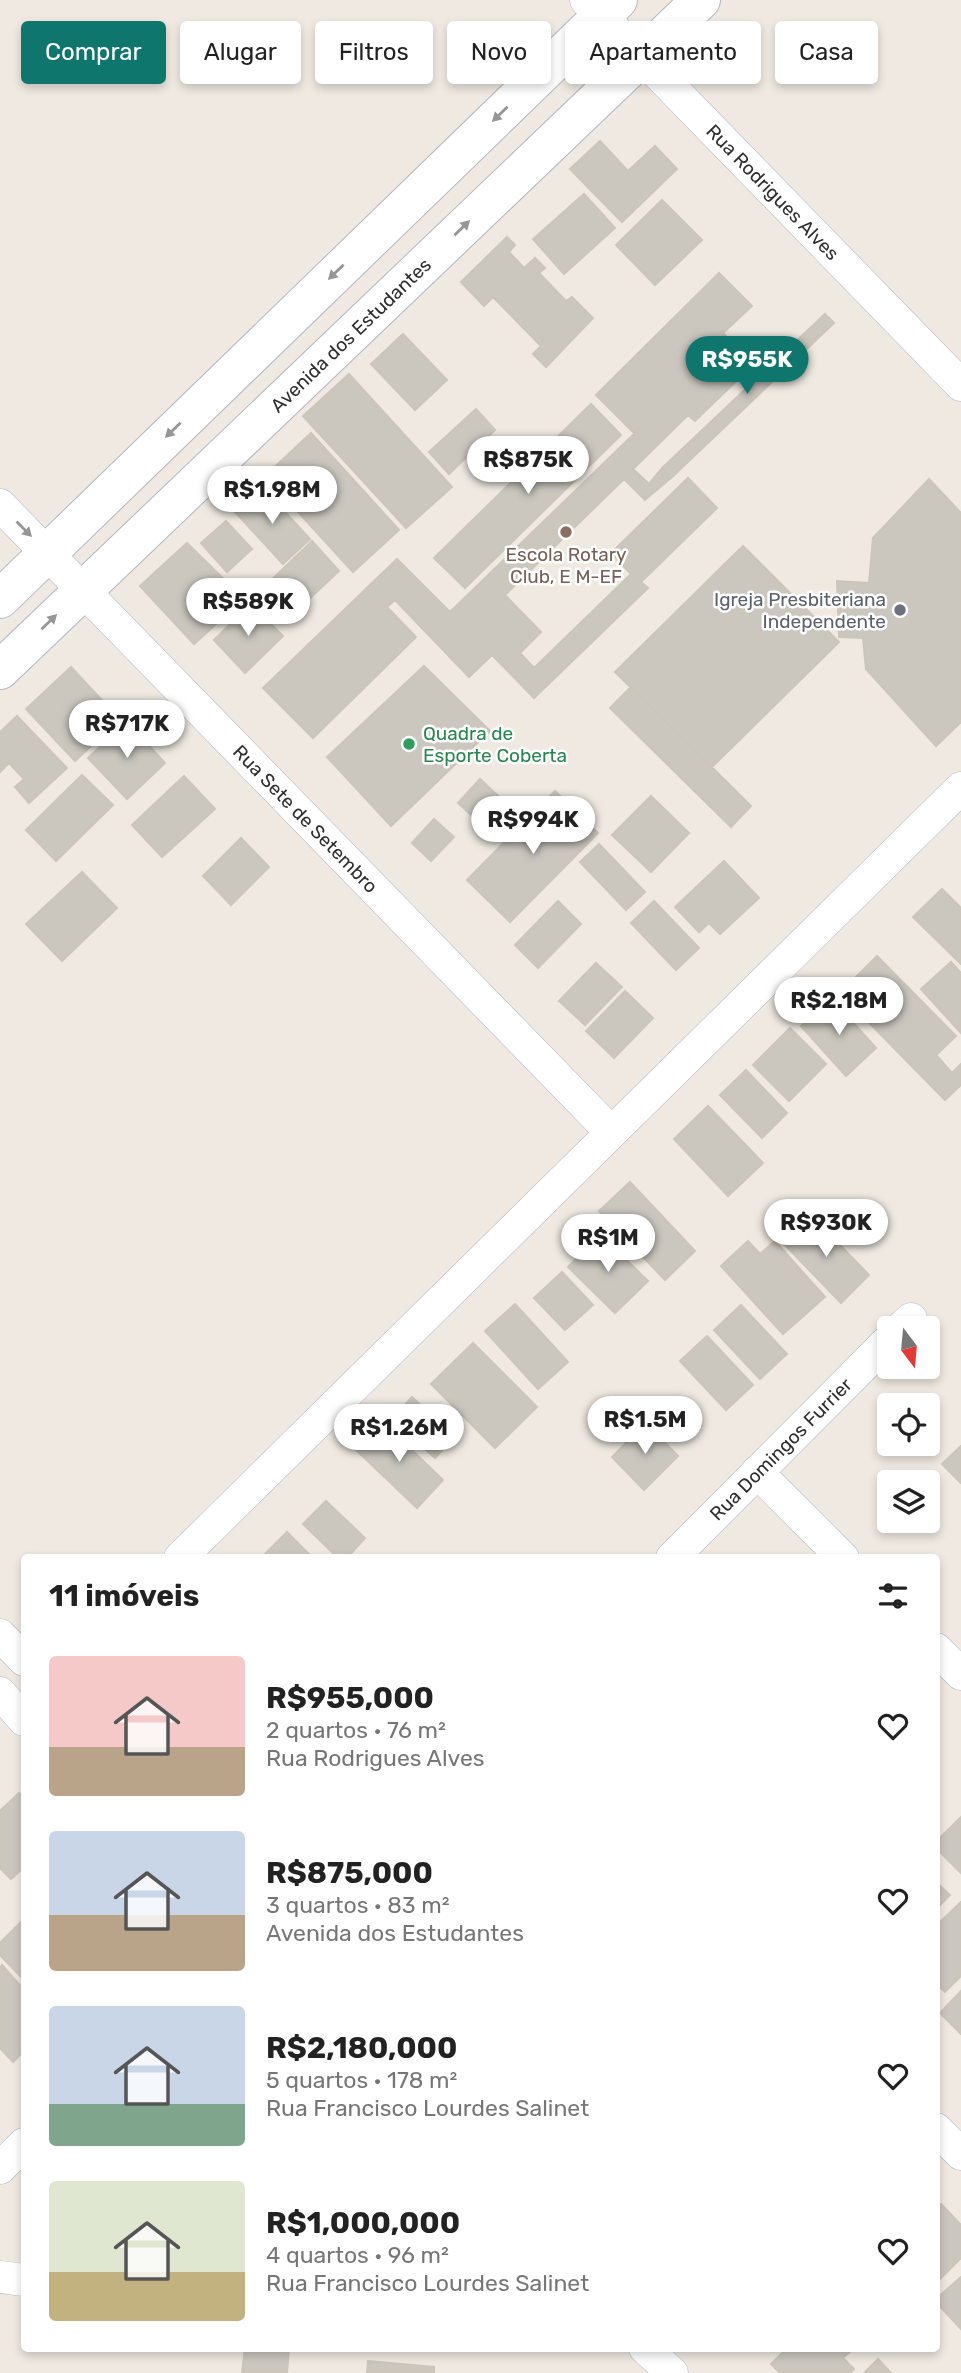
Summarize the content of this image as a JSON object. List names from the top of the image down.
{
  "streets": {
    "street": [
      "Rua Rodrigues Alves",
      "Avenida dos Estudantes",
      "Rua Sete de Setembro",
      "Rua Domingos Furrier"
    ]
  },
  "crossings": [
    ["Avenida dos Estudantes", "Rua Sete de Setembro"]
  ],
  "places": ["Escola Rotary Club, E M-EF", "Igreja Presbiteriana Independente", "Quadra de Esporte Coberta"],
  "north": "bottom",
  "page": {
    "chip": [
      "Comprar",
      "Alugar",
      "Filtros",
      "Novo",
      "Apartamento",
      "Casa"
    ],
    "price": [
      "R$955K",
      "R$875K",
      "R$1.98M",
      "R$589K",
      "R$717K",
      "R$994K",
      "R$2.18M",
      "R$930K",
      "R$1M",
      "R$1.5M",
      "R$1.26M"
    ],
    "heading": "11 imóveis",
    "list": [
      {
        "name": "R$955,000",
        "note": "2 quartos · 76 m² · Rua Rodrigues Alves"
      },
      {
        "name": "R$875,000",
        "note": "3 quartos · 83 m² · Avenida dos Estudantes"
      },
      {
        "name": "R$2,180,000",
        "note": "5 quartos · 178 m² · Rua Francisco Lourdes Salinet"
      },
      {
        "name": "R$1,000,000",
        "note": "4 quartos · 96 m² · Rua Francisco Lourdes Salinet"
      }
    ]
  }
}
